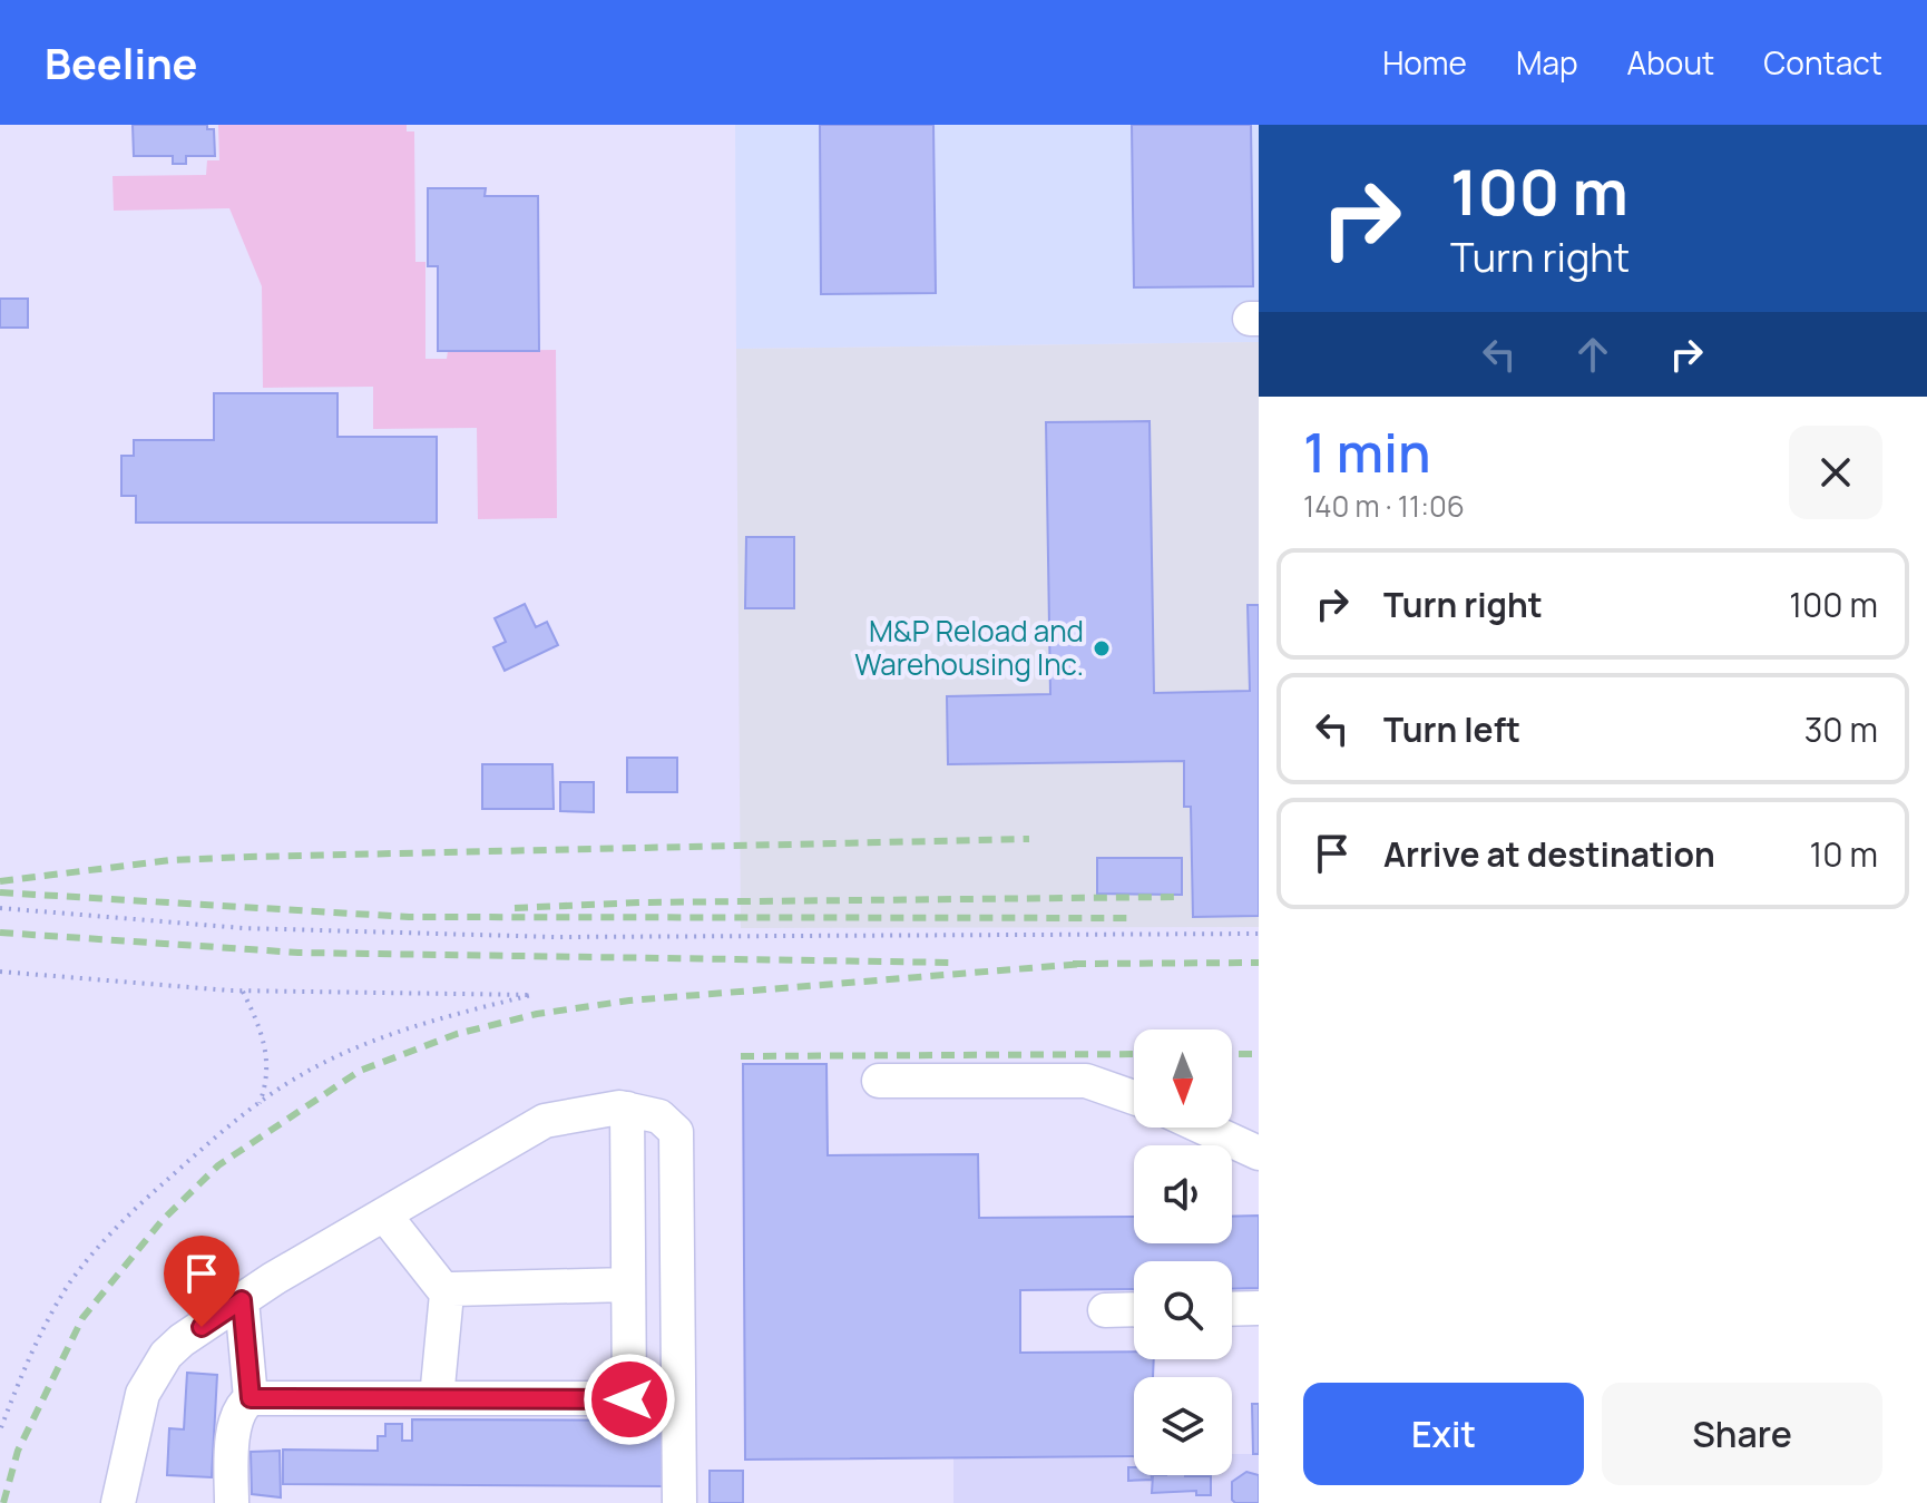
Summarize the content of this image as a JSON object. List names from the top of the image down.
{
  "places": ["M&P Reload and Warehousing Inc."],
  "north": "bottom",
  "page": {
    "header": "Beeline",
    "nav": [
      "Home",
      "Map",
      "About",
      "Contact"
    ],
    "turn": ["100 m", "Turn right"],
    "heading": ["1 min", "140 m · 11:06"],
    "list": [
      {
        "name": "Turn right",
        "value": "100 m"
      },
      {
        "name": "Turn left",
        "value": "30 m"
      },
      {
        "name": "Arrive at destination",
        "value": "10 m"
      }
    ],
    "buttons": ["Exit", "Share"]
  }
}
